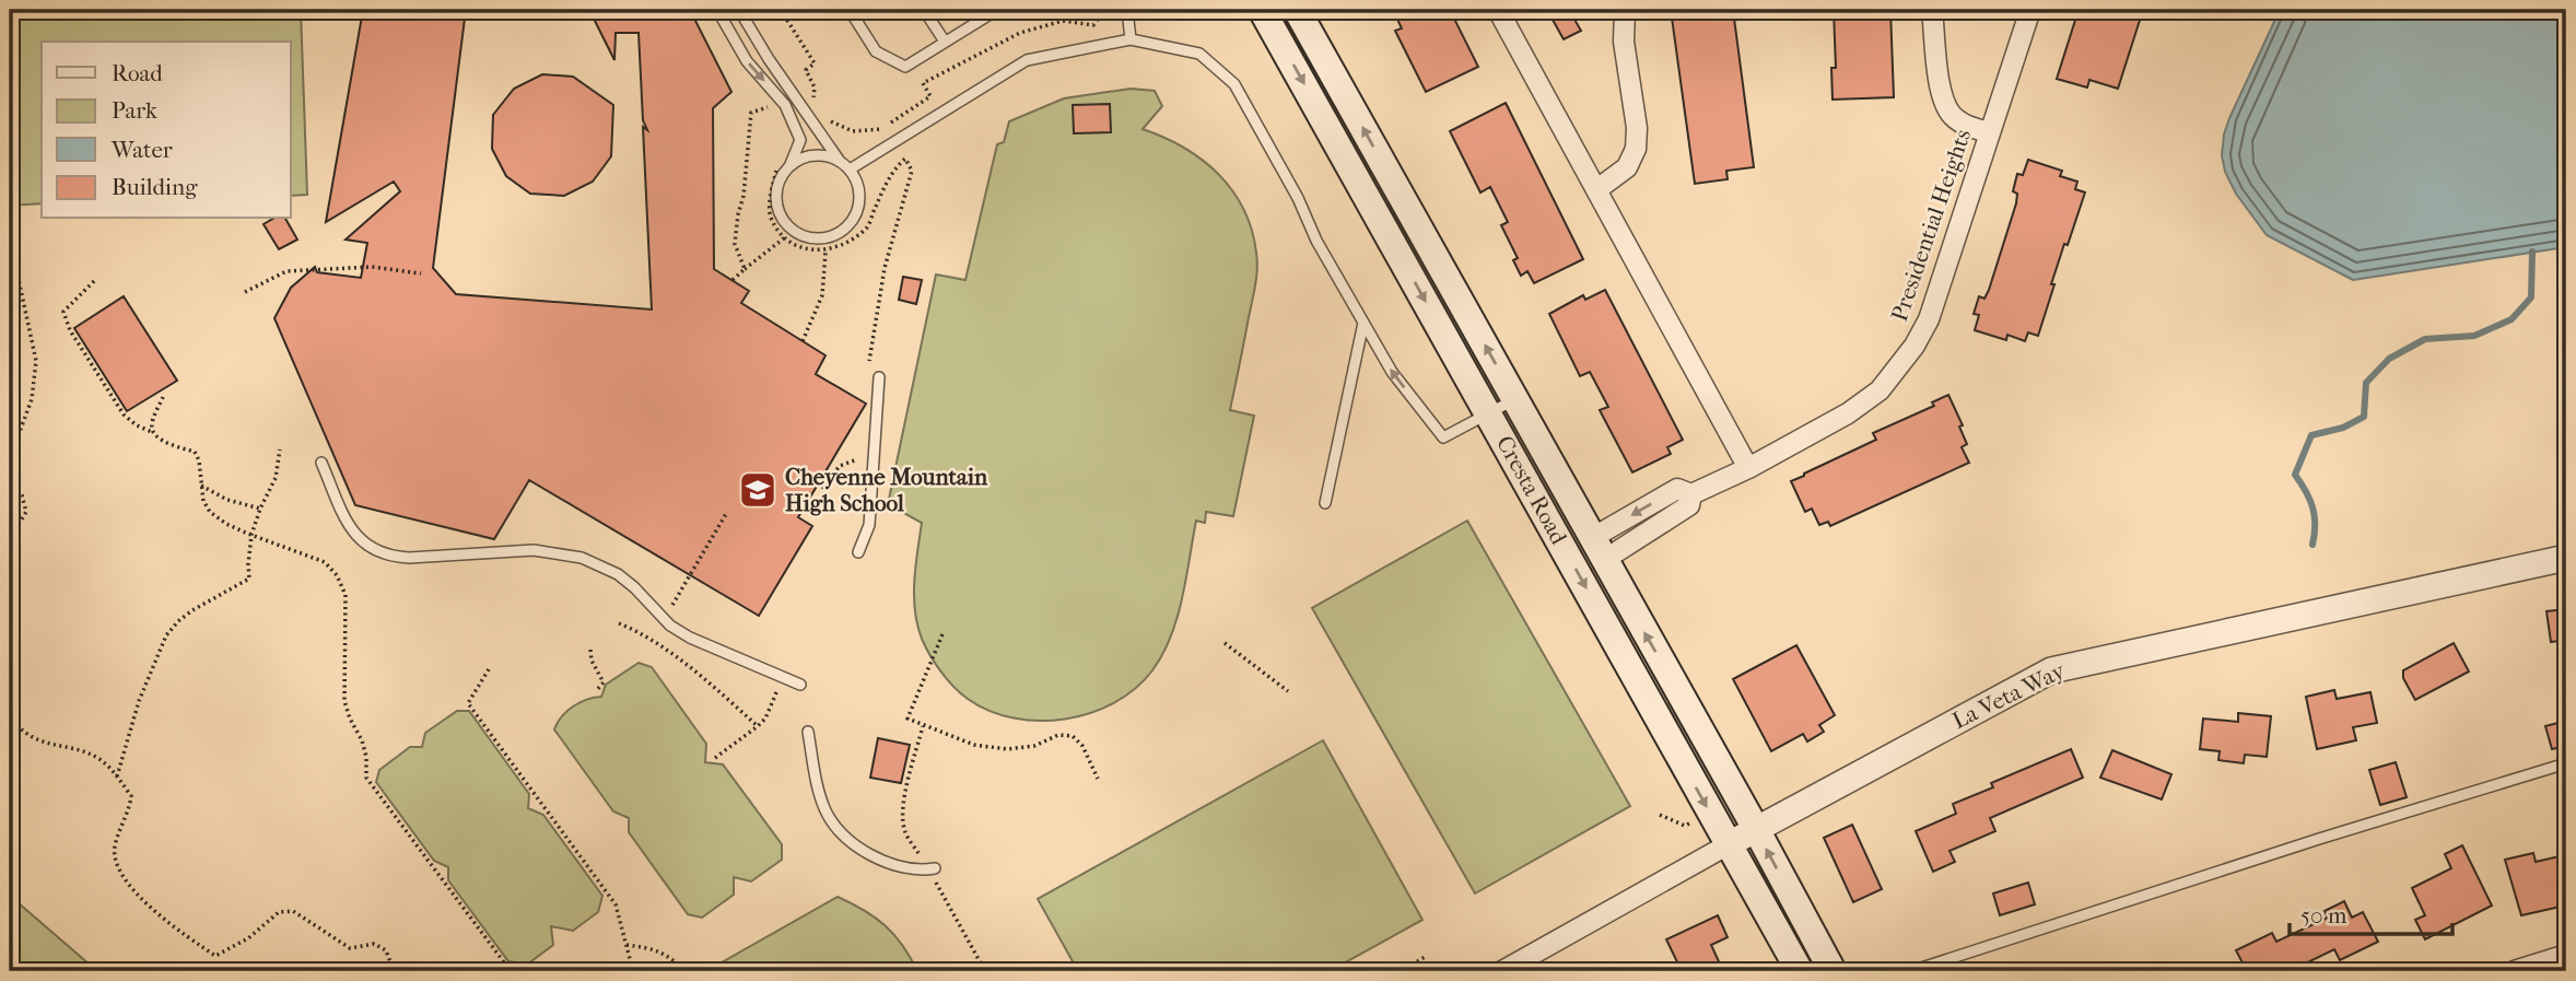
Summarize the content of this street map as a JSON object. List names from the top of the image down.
{
  "streets": {
    "main road": ["Cresta Road"],
    "street": ["Presidential Heights", "La Veta Way"]
  },
  "crossings": [
    ["Presidential Heights", "Cresta Road"],
    ["Cresta Road", "La Veta Way"]
  ],
  "places": {
    "school or university": ["Cheyenne Mountain High School"]
  },
  "legend": [
    "Road",
    "Park",
    "Water",
    "Building"
  ],
  "scale_bar": "50 m"
}
